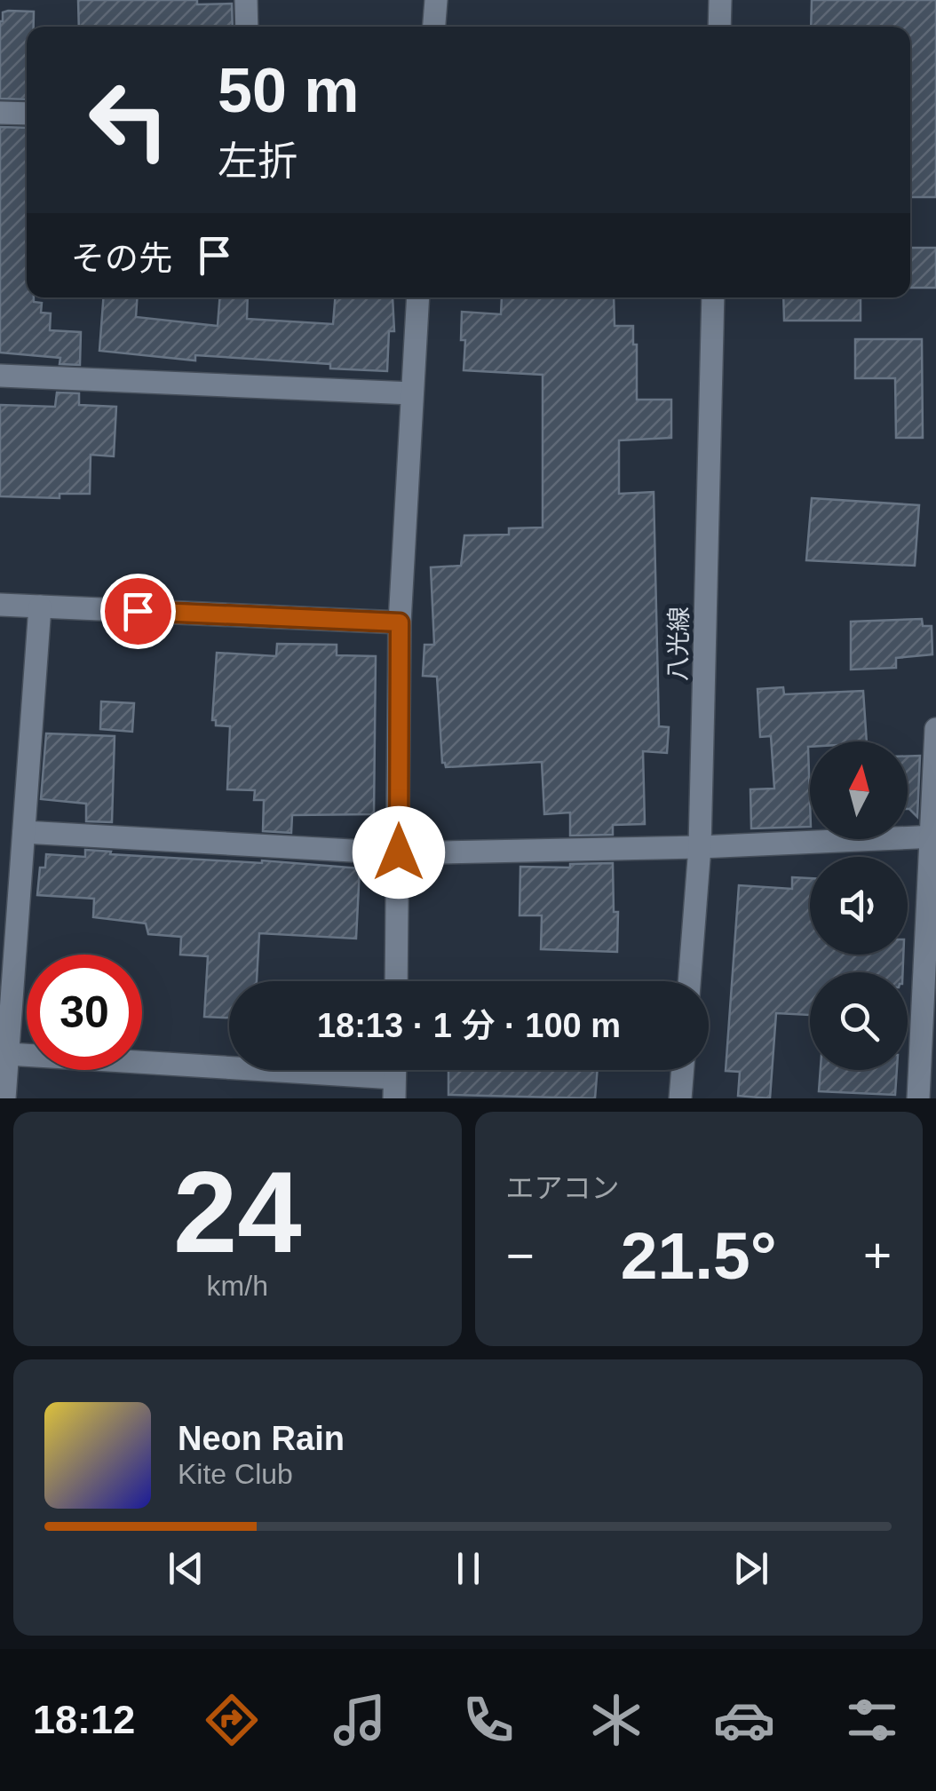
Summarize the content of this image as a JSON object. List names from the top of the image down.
{
  "streets": {
    "street": ["八光線"]
  },
  "north": "top",
  "page": {
    "turn": ["50 m", "左折"],
    "then": "その先",
    "limit": "30",
    "trip": "18:13 · 1 分 · 100 m",
    "tile": [
      ["24", "km/h"],
      "エアコン"
    ],
    "heat": ["−", "21.5°", "+"],
    "song": ["Neon Rain", "Kite Club"],
    "tabs": "18:12"
  }
}
